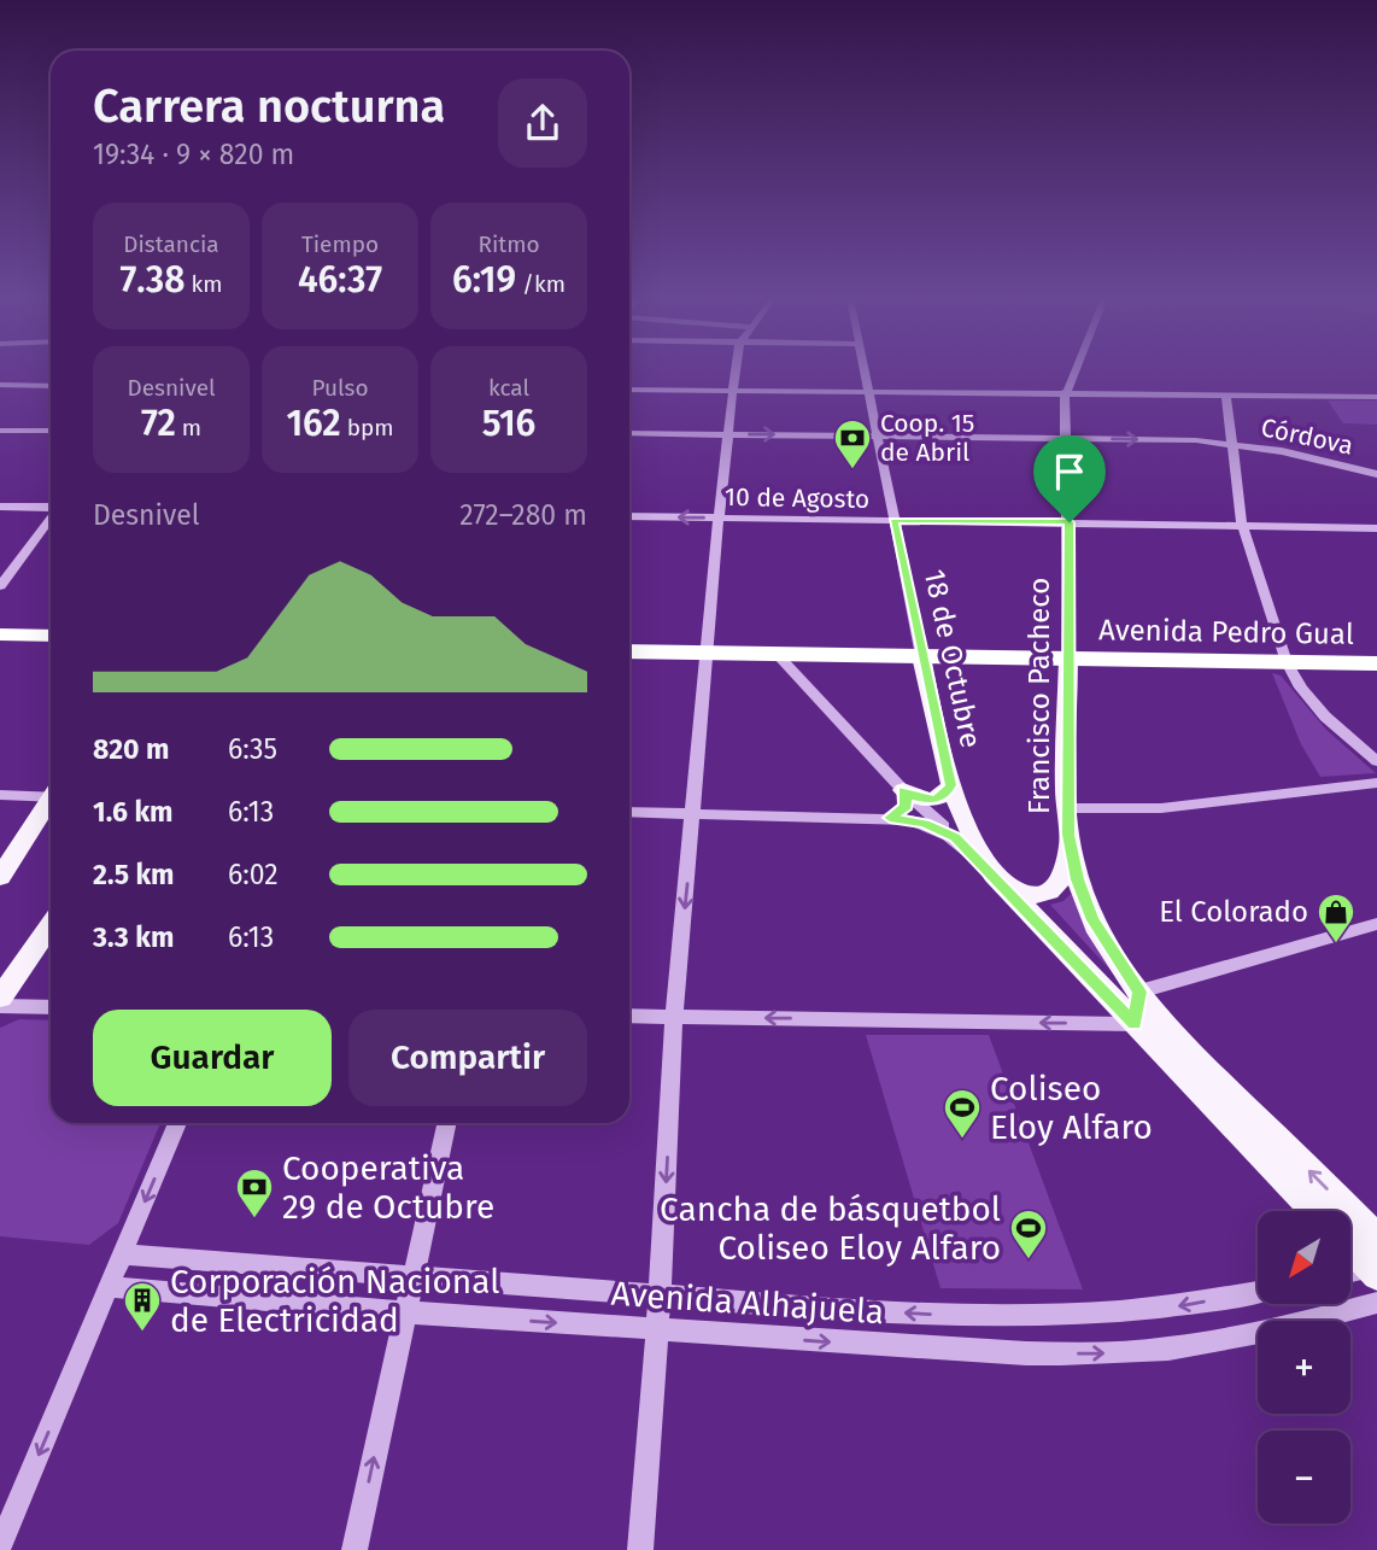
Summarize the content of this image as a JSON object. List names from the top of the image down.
{
  "streets": {
    "highway": ["Avenida Pedro Gual"],
    "main road": ["18 de Octubre", "Francisco Pacheco"],
    "street": ["Córdova", "10 de Agosto", "Avenida Alhajuela"]
  },
  "crossings": [
    ["Córdova", "18 de Octubre"],
    ["Córdova", "Francisco Pacheco"],
    ["10 de Agosto", "18 de Octubre"],
    ["10 de Agosto", "Francisco Pacheco"],
    ["Avenida Pedro Gual", "18 de Octubre"],
    ["Avenida Pedro Gual", "Francisco Pacheco"]
  ],
  "places": {
    "bank": ["Coop. 15 de Abril", "Cooperativa 29 de Octubre"],
    "shop": ["El Colorado"],
    "sports": ["Coliseo Eloy Alfaro", "Cancha de básquetbol Coliseo Eloy Alfaro"],
    "building": ["Corporación Nacional de Electricidad"]
  },
  "north": "bottom left",
  "page": {
    "heading": ["Carrera nocturna", "19:34 · 9 × 820 m"],
    "stats": [
      ["Distancia", "7.38 km"],
      ["Tiempo", "46:37"],
      ["Ritmo", "6:19 /km"],
      ["Desnivel", "72 m"],
      ["Pulso", "162 bpm"],
      ["kcal", "516"]
    ],
    "chart": ["Desnivel", "272–280 m"],
    "list": [
      {
        "name": "820 m",
        "note": "6:35"
      },
      {
        "name": "1.6 km",
        "note": "6:13"
      },
      {
        "name": "2.5 km",
        "note": "6:02"
      },
      {
        "name": "3.3 km",
        "note": "6:13"
      }
    ],
    "buttons": ["Guardar", "Compartir"],
    "map_buttons": ["+", "−"]
  }
}
